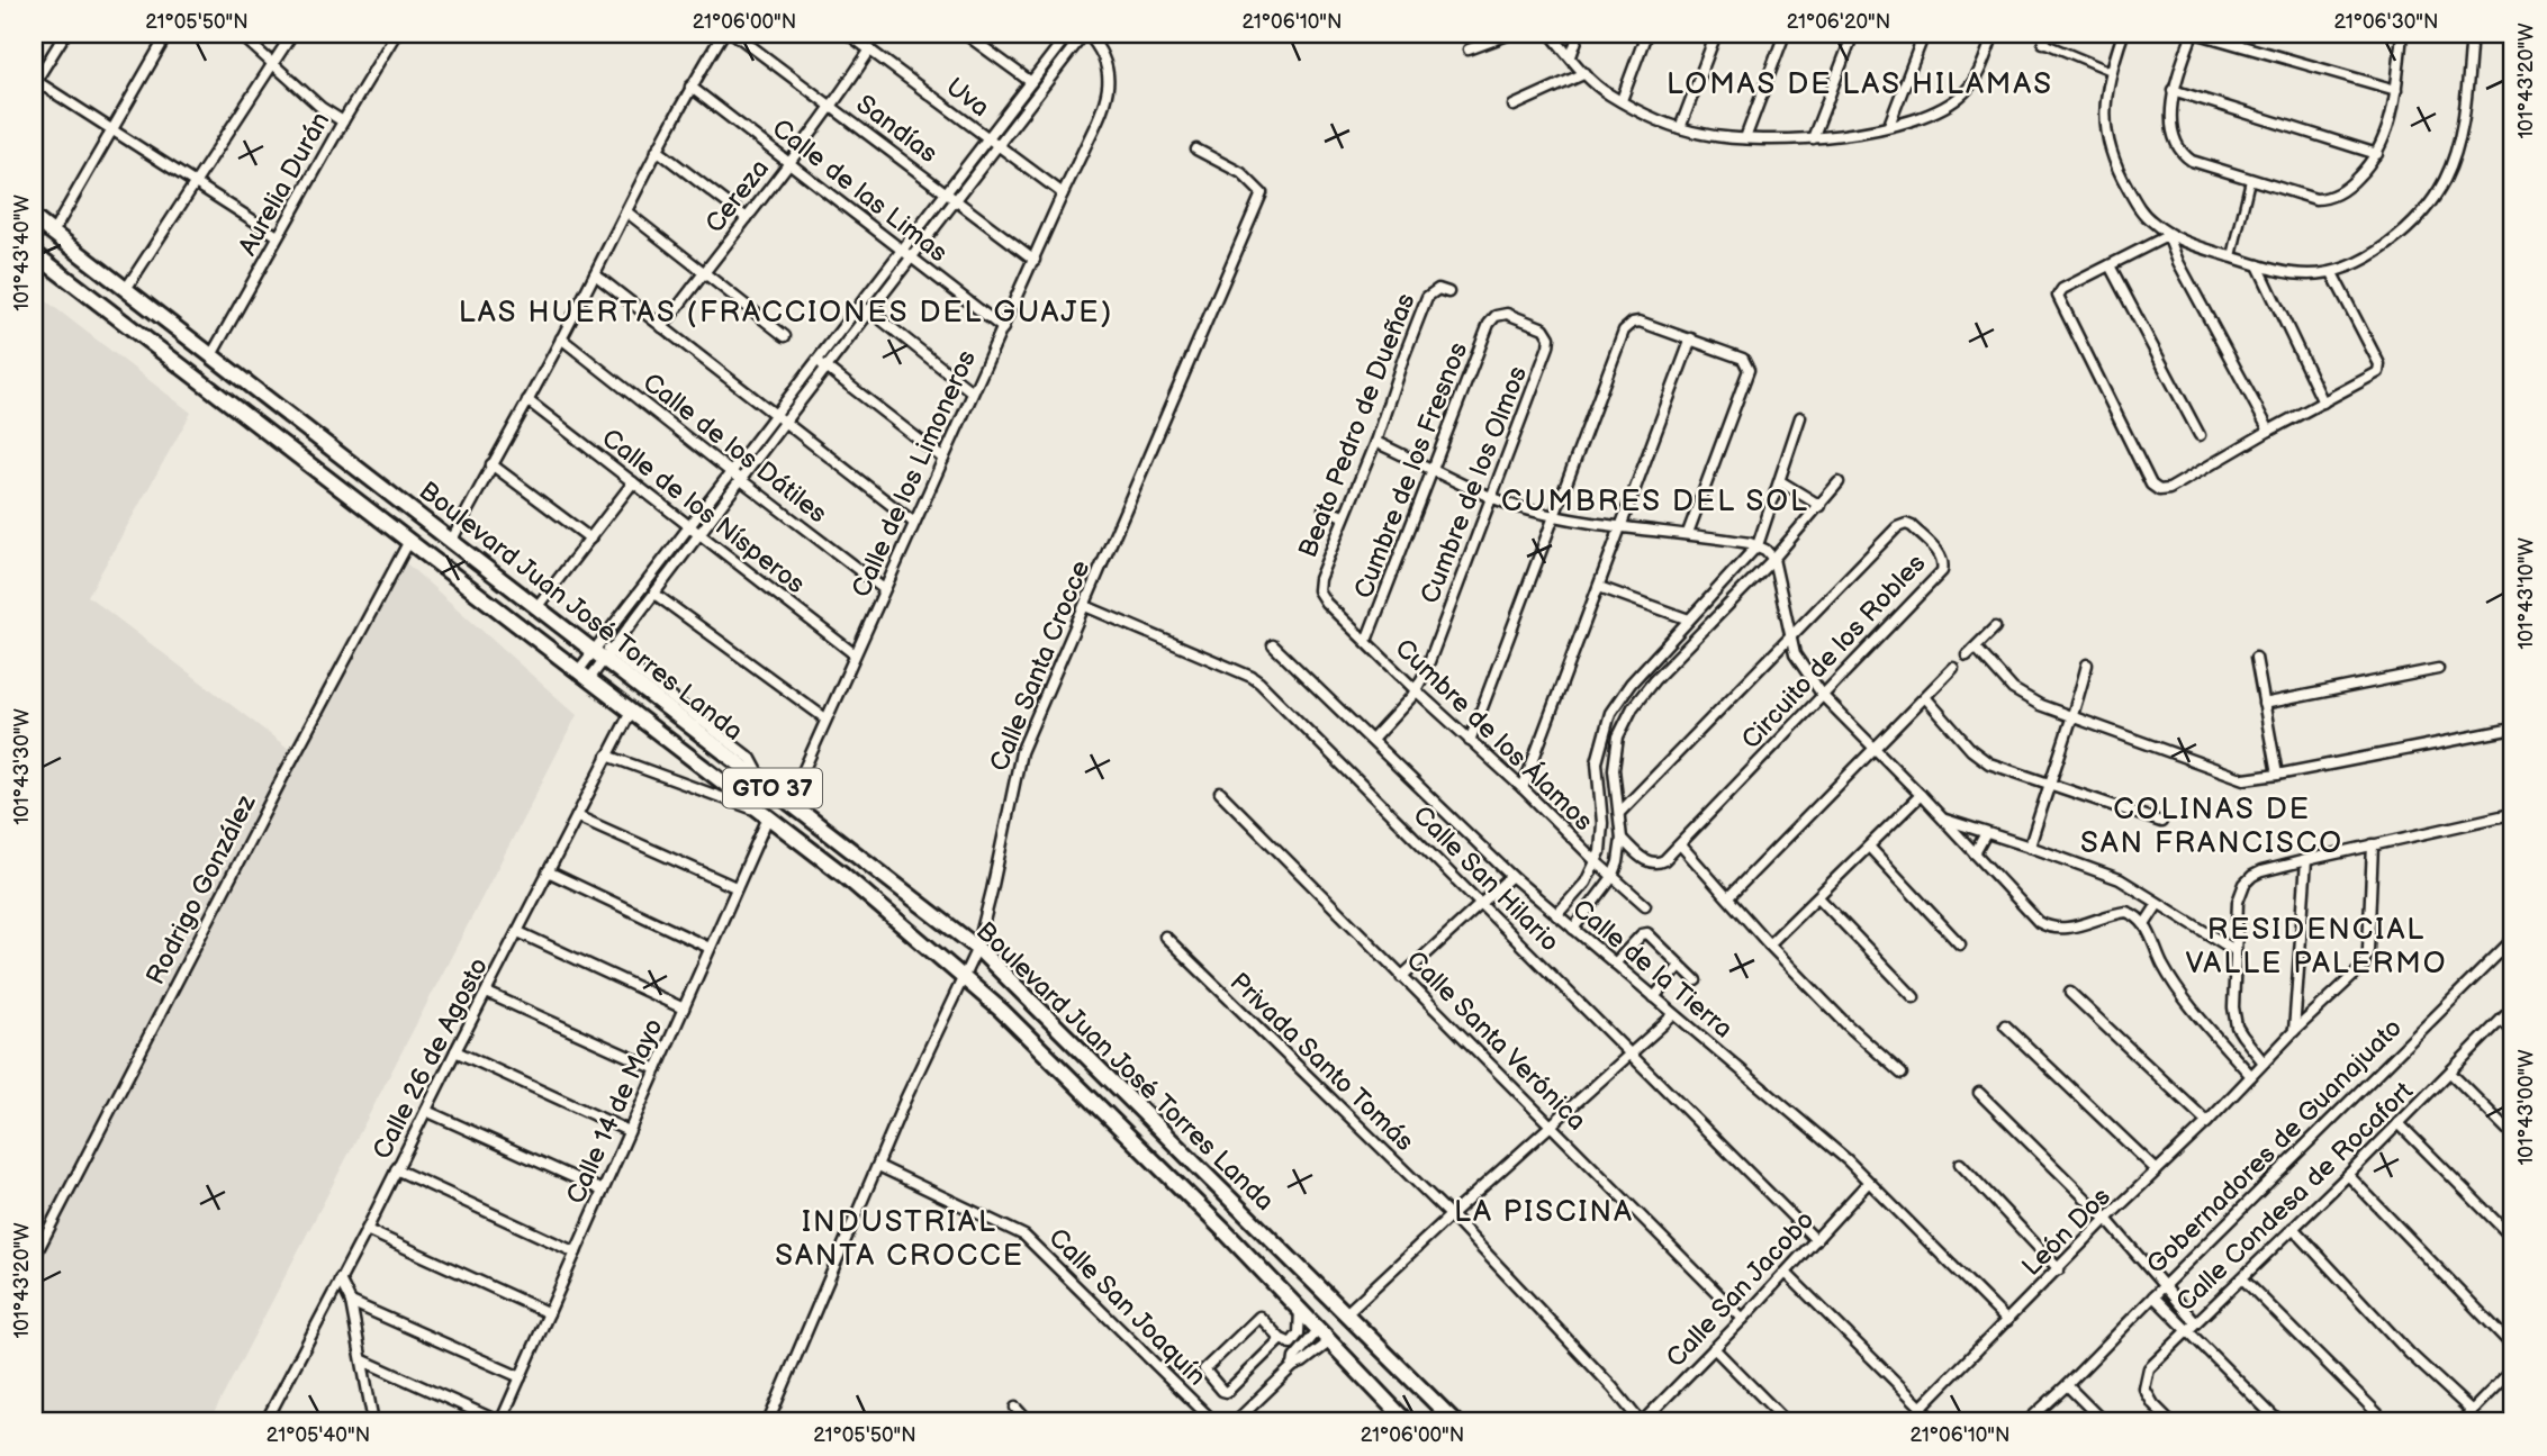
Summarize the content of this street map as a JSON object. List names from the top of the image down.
{
  "streets": {
    "main road": ["Boulevard Juan José Torres Landa", "GTO 37"],
    "street": [
      "Uva",
      "Sandías",
      "Aurelia Durán",
      "Calle de las Limas",
      "Cereza",
      "Beato Pedro de Dueñas",
      "Calle de los Dátiles",
      "Cumbre de los Fresnos",
      "Calle de los Limoneros",
      "Cumbre de los Olmos",
      "Calle de los Nísperos",
      "Circuito de los Robles",
      "Calle Santa Crocce",
      "Cumbre de los Álamos",
      "Calle San Hilario",
      "Rodrigo González",
      "Calle de la Tierra",
      "Calle Santa Verónica",
      "Calle 26 de Agosto",
      "Privada Santo Tomás",
      "Calle 14 de Mayo",
      "Gobernadores de Guanajuato",
      "Calle Condesa de Rocafort",
      "León Dos",
      "Calle San Jacobo",
      "Calle San Joaquín"
    ]
  },
  "crossings": [
    ["Uva", "Cereza"],
    ["Uva", "Calle de los Limoneros"],
    ["Sandías", "Cereza"],
    ["Sandías", "Calle de los Limoneros"],
    ["Aurelia Durán", "Boulevard Juan José Torres Landa"],
    ["Calle de las Limas", "Cereza"],
    ["Calle de las Limas", "Calle de los Limoneros"],
    ["Beato Pedro de Dueñas", "Cumbre de los Álamos"],
    ["Calle de los Dátiles", "Calle de los Limoneros"],
    ["Cumbre de los Fresnos", "Cumbre de los Olmos"],
    ["Cumbre de los Fresnos", "Cumbre de los Álamos"],
    ["Calle de los Limoneros", "Calle de los Nísperos"],
    ["Calle de los Limoneros", "Boulevard Juan José Torres Landa"],
    ["Cumbre de los Olmos", "Cumbre de los Álamos"],
    ["Cumbre de los Olmos", "Calle de la Tierra"],
    ["Boulevard Juan José Torres Landa", "Calle Santa Crocce"],
    ["Boulevard Juan José Torres Landa", "Rodrigo González"],
    ["Boulevard Juan José Torres Landa", "Calle 26 de Agosto"],
    ["Boulevard Juan José Torres Landa", "Calle 14 de Mayo"],
    ["Calle Santa Crocce", "Calle San Hilario"],
    ["Calle Santa Crocce", "Calle San Joaquín"],
    ["Calle San Hilario", "Calle San Jacobo"],
    ["Calle de la Tierra", "León Dos"],
    ["Calle de la Tierra", "Calle San Jacobo"],
    ["Calle Santa Verónica", "Calle San Jacobo"],
    ["Privada Santo Tomás", "Calle San Jacobo"]
  ],
  "districts": [
    "LOMAS DE LAS HILAMAS",
    "LAS HUERTAS (FRACCIONES DEL GUAJE)",
    "CUMBRES DEL SOL",
    "COLINAS DE SAN FRANCISCO",
    "RESIDENCIAL VALLE PALERMO",
    "LA PISCINA",
    "INDUSTRIAL SANTA CROCCE"
  ],
  "coordinates": [
    "21°05'50\"N",
    "21°06'00\"N",
    "21°06'10\"N",
    "21°06'20\"N",
    "21°06'30\"N",
    "101°43'20\"W",
    "101°43'40\"W",
    "101°43'10\"W",
    "101°43'30\"W",
    "101°43'00\"W",
    "21°05'40\"N"
  ]
}
